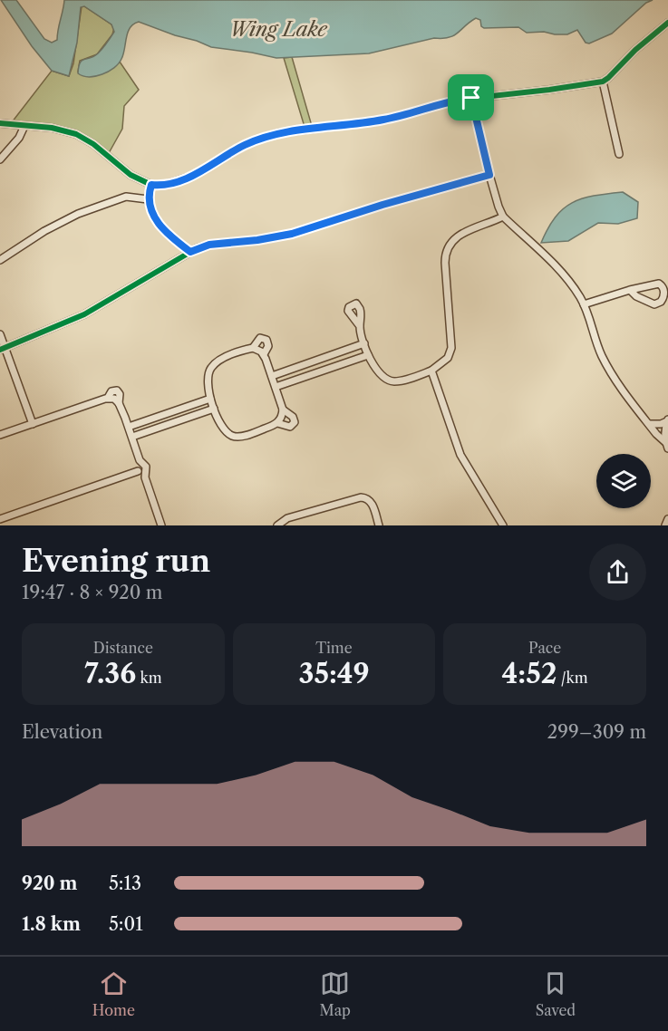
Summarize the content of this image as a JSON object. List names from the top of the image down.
{
  "water": ["Wing Lake"],
  "page": {
    "heading": ["Evening run", "19:47 · 8 × 920 m"],
    "stats": [
      ["Distance", "7.36 km"],
      ["Time", "35:49"],
      ["Pace", "4:52 /km"]
    ],
    "chart": ["Elevation", "299–309 m"],
    "list": [
      {
        "name": "920 m",
        "note": "5:13"
      },
      {
        "name": "1.8 km",
        "note": "5:01"
      }
    ],
    "tabs": ["Home", "Map", "Saved"]
  }
}
